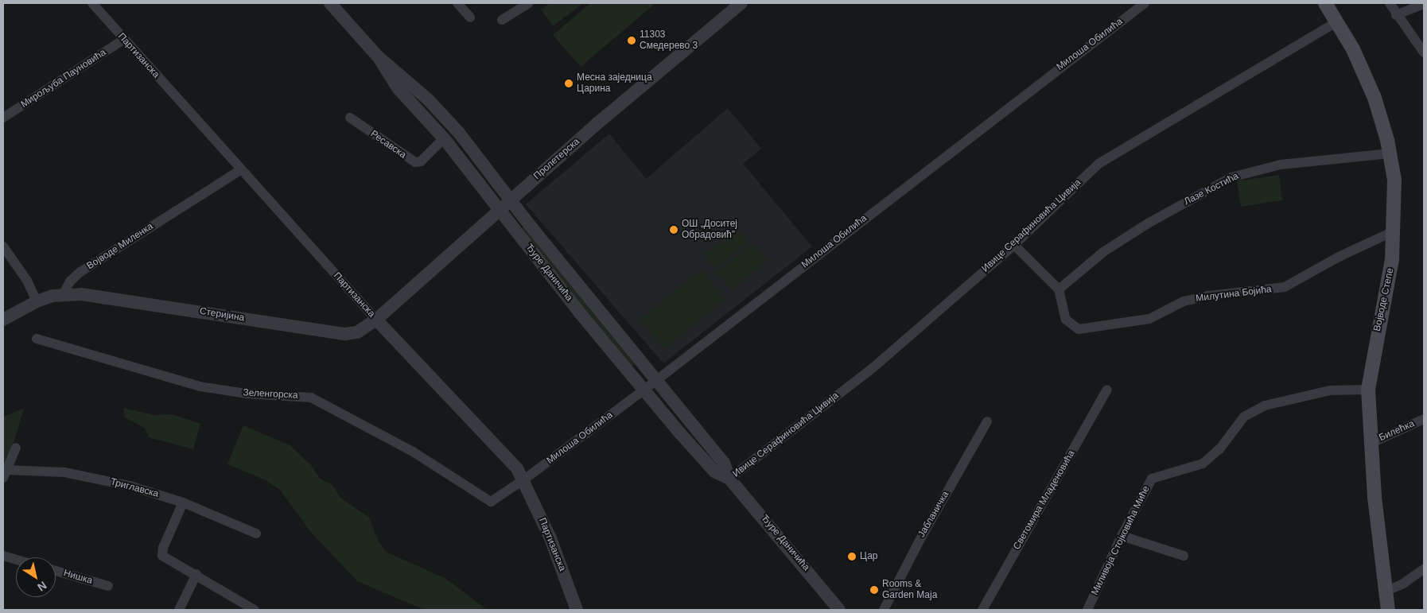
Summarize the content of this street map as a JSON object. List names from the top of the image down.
{
  "streets": {
    "main road": ["Војводе Степе"],
    "street": [
      "Милоша Обилића",
      "Партизанска",
      "Мирољуба Пауновића",
      "Ресавска",
      "Пролетерска",
      "Лазе Костића",
      "Ивице Серафиновића Цивија",
      "Војводе Миленка",
      "Ђуре Даничића",
      "Милутина Бојића",
      "Стеријина",
      "Зеленгорска",
      "Билећка",
      "Триглавска",
      "Светомира Младеновића",
      "Јабланичка",
      "Миливоја Стојковића Миће",
      "Нишка"
    ]
  },
  "crossings": [
    ["Милоша Обилића", "Партизанска"],
    ["Милоша Обилића", "Ђуре Даничића"],
    ["Милоша Обилића", "Зеленгорска"],
    ["Партизанска", "Мирољуба Пауновића"],
    ["Партизанска", "Пролетерска"],
    ["Партизанска", "Војводе Миленка"],
    ["Партизанска", "Стеријина"],
    ["Партизанска", "Зеленгорска"],
    ["Ресавска", "Ђуре Даничића"],
    ["Пролетерска", "Ђуре Даничића"],
    ["Пролетерска", "Стеријина"],
    ["Лазе Костића", "Милутина Бојића"],
    ["Лазе Костића", "Војводе Степе"],
    ["Ивице Серафиновића Цивија", "Ђуре Даничића"],
    ["Ивице Серафиновића Цивија", "Војводе Степе"],
    ["Војводе Миленка", "Стеријина"],
    ["Милутина Бојића", "Војводе Степе"],
    ["Војводе Степе", "Билећка"],
    ["Војводе Степе", "Миливоја Стојковића Миће"]
  ],
  "places": [
    "11303 Смедерево 3",
    "Месна заједница Царина",
    "ОШ „Доситеј Обрадовић”",
    "Цар",
    "Rooms & Garden Maja"
  ],
  "north": "bottom right"
}
